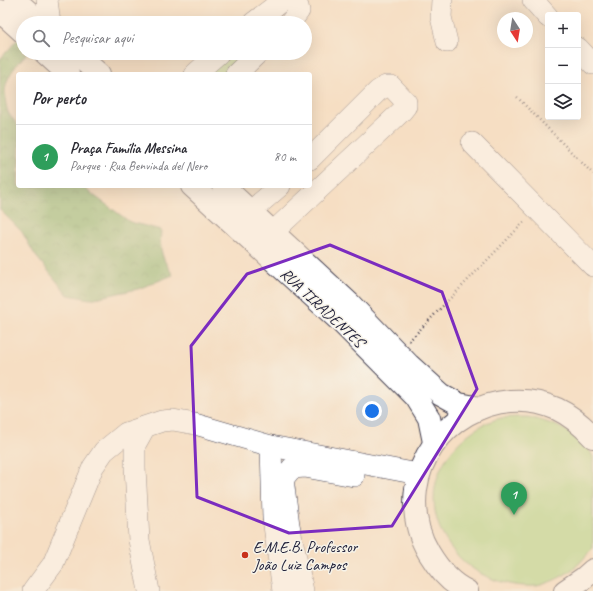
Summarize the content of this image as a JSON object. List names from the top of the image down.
{
  "streets": {
    "main road": ["RUA TIRADENTES"]
  },
  "places": ["E.M.E.B. Professor João Luiz Campos"],
  "north": "bottom",
  "page": {
    "map_buttons": ["+", "−"],
    "search": "Pesquisar aqui",
    "heading": "Por perto",
    "list": [
      {
        "mark": "1",
        "name": "Praça Família Messina",
        "note": "Parque · Rua Benvinda del Nero",
        "value": "80 m"
      }
    ],
    "pins": "1"
  }
}
